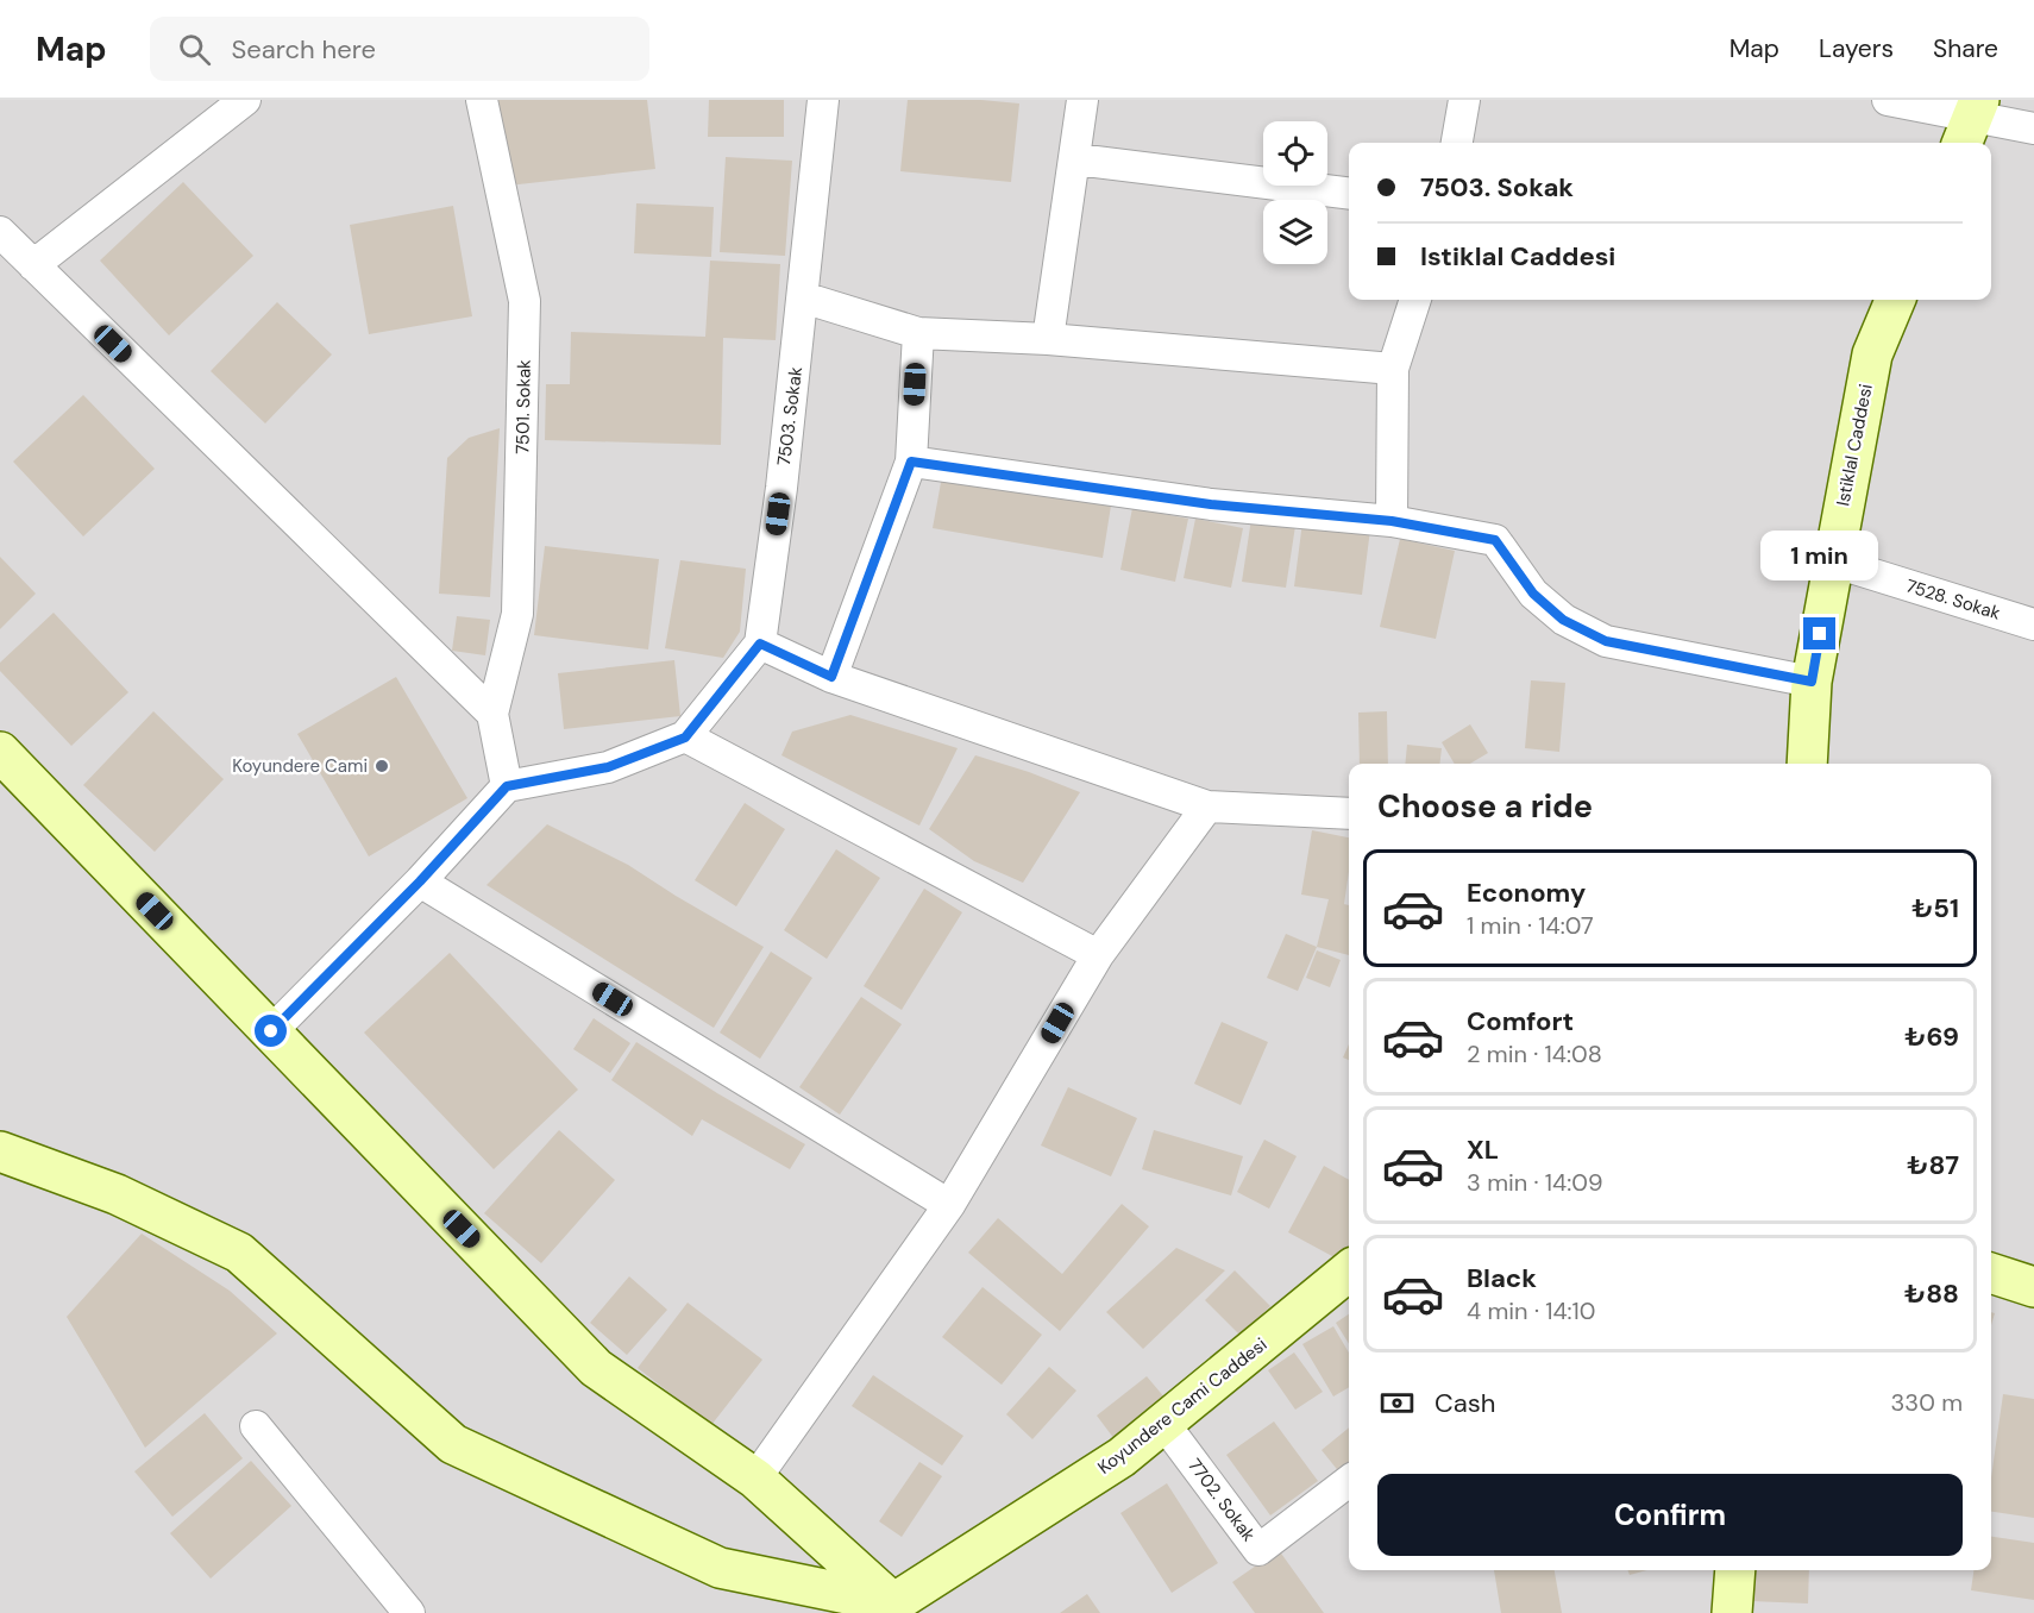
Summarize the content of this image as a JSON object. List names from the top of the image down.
{
  "streets": {
    "street": [
      "7501. Sokak",
      "7503. Sokak",
      "Istiklal Caddesi",
      "7528. Sokak",
      "Koyundere Cami Caddesi",
      "7702. Sokak"
    ]
  },
  "crossings": [
    ["Istiklal Caddesi", "7528. Sokak"],
    ["Koyundere Cami Caddesi", "7702. Sokak"]
  ],
  "places": ["Koyundere Cami"],
  "page": {
    "header": "Map",
    "search": "Search here",
    "nav": ["Map", "Layers", "Share"],
    "banner": ["7503. Sokak", "Istiklal Caddesi"],
    "bubble": "1 min",
    "heading": "Choose a ride",
    "list": [
      {
        "name": "Economy",
        "note": "1 min · 14:07",
        "value": "₺51"
      },
      {
        "name": "Comfort",
        "note": "2 min · 14:08",
        "value": "₺69"
      },
      {
        "name": "XL",
        "note": "3 min · 14:09",
        "value": "₺87"
      },
      {
        "name": "Black",
        "note": "4 min · 14:10",
        "value": "₺88"
      }
    ],
    "pay": ["Cash", "330 m"],
    "buttons": "Confirm"
  }
}
